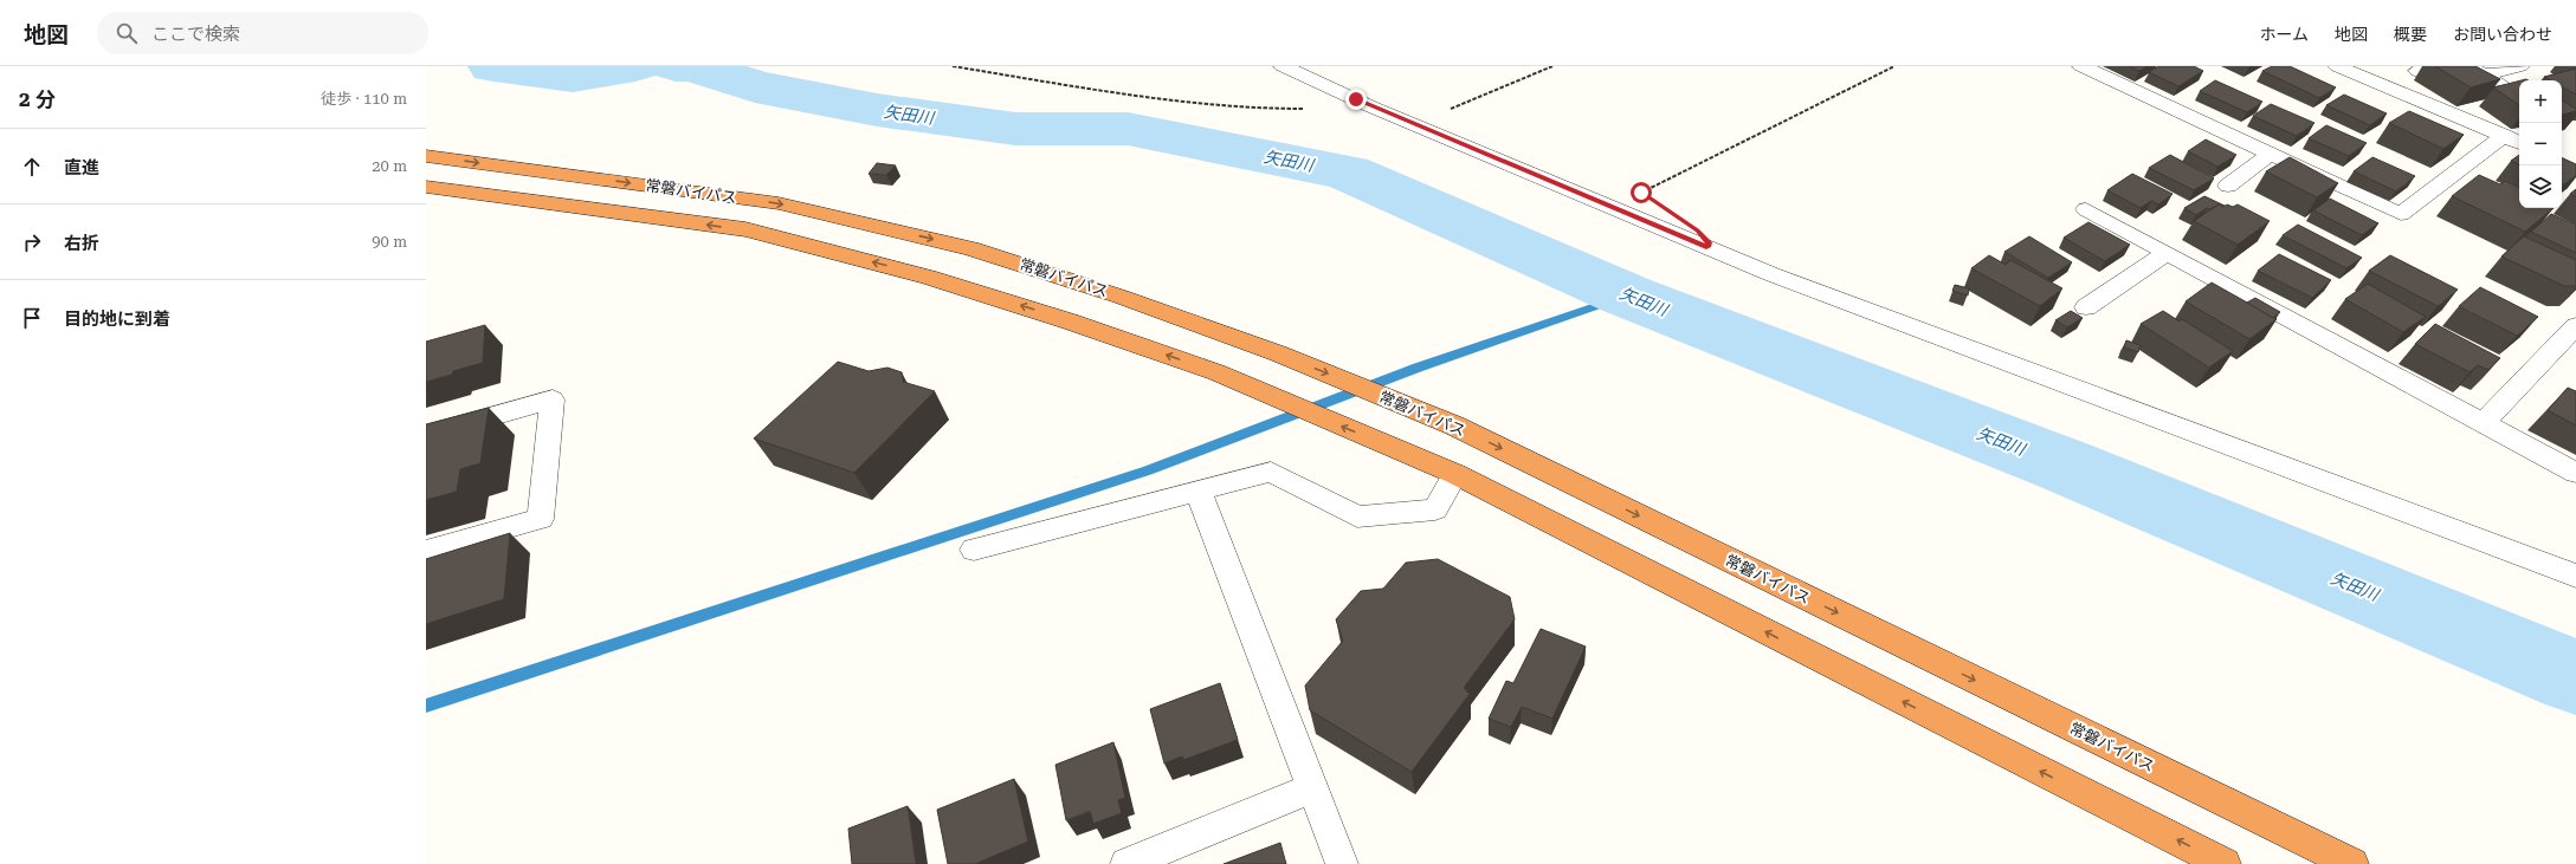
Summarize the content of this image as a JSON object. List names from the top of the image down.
{
  "streets": {
    "highway": ["常磐バイパス"]
  },
  "water": ["矢田川"],
  "page": {
    "header": "地図",
    "search": "ここで検索",
    "nav": [
      "ホーム",
      "地図",
      "概要",
      "お問い合わせ"
    ],
    "heading": ["2 分", "徒歩 · 110 m"],
    "map_buttons": ["+", "−"],
    "list": [
      ["直進", "20 m"],
      ["右折", "90 m"],
      "目的地に到着"
    ]
  }
}
